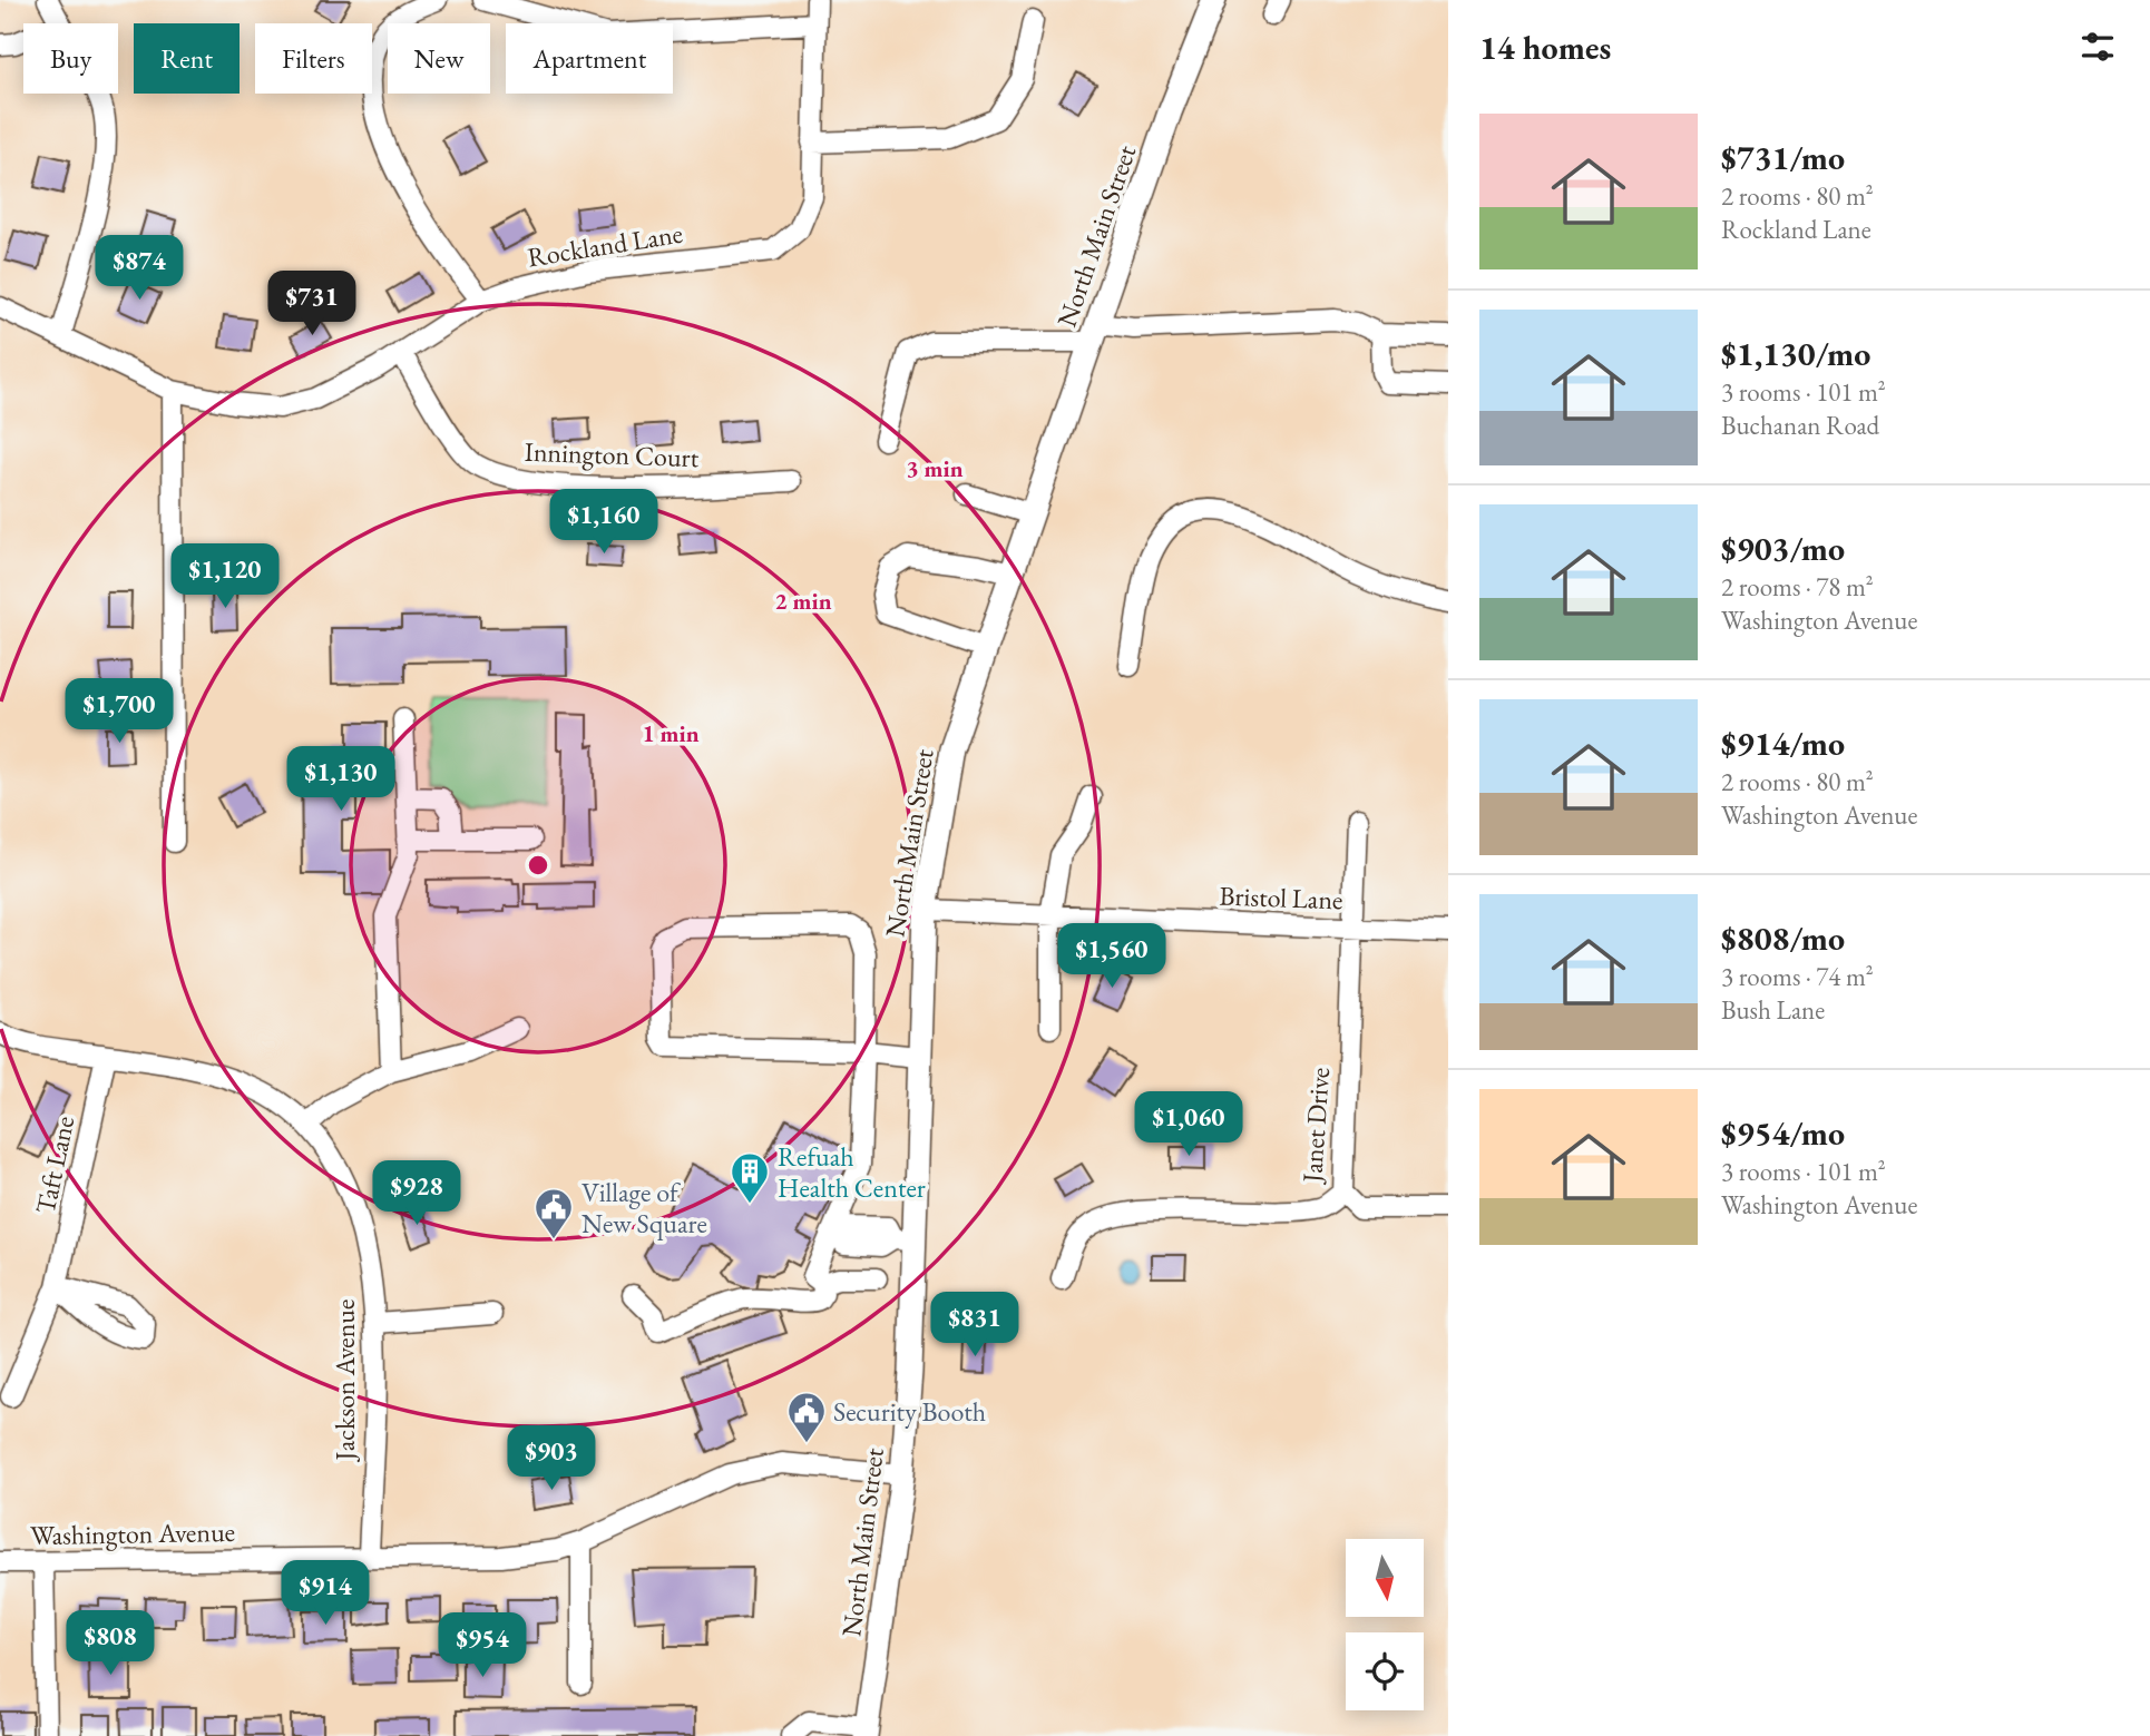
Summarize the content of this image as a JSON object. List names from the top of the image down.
{
  "streets": {
    "main road": ["North Main Street"],
    "street": [
      "Rockland Lane",
      "Innington Court",
      "Bristol Lane",
      "Janet Drive",
      "Taft Lane",
      "Jackson Avenue",
      "Washington Avenue"
    ]
  },
  "crossings": [
    ["North Main Street", "Bristol Lane"],
    ["North Main Street", "Washington Avenue"],
    ["Rockland Lane", "Innington Court"],
    ["Bristol Lane", "Janet Drive"],
    ["Taft Lane", "Jackson Avenue"],
    ["Jackson Avenue", "Washington Avenue"]
  ],
  "places": {
    "building": ["Refuah Health Center"],
    "public building": ["Village of New Square", "Security Booth"]
  },
  "north": "bottom",
  "page": {
    "heading": "14 homes",
    "chip": [
      "Buy",
      "Rent",
      "Filters",
      "New",
      "Apartment"
    ],
    "list": [
      {
        "name": "$731/mo",
        "note": "2 rooms · 80 m² · Rockland Lane"
      },
      {
        "name": "$1,130/mo",
        "note": "3 rooms · 101 m² · Buchanan Road"
      },
      {
        "name": "$903/mo",
        "note": "2 rooms · 78 m² · Washington Avenue"
      },
      {
        "name": "$914/mo",
        "note": "2 rooms · 80 m² · Washington Avenue"
      },
      {
        "name": "$808/mo",
        "note": "3 rooms · 74 m² · Bush Lane"
      },
      {
        "name": "$954/mo",
        "note": "3 rooms · 101 m² · Washington Avenue"
      }
    ],
    "price": [
      "$874",
      "$731",
      "$1,160",
      "$1,120",
      "$1,700",
      "$1,130",
      "$1,560",
      "$1,060",
      "$928",
      "$831",
      "$903",
      "$914",
      "$808",
      "$954"
    ]
  },
  "rings": ["3 min", "2 min", "1 min"]
}
